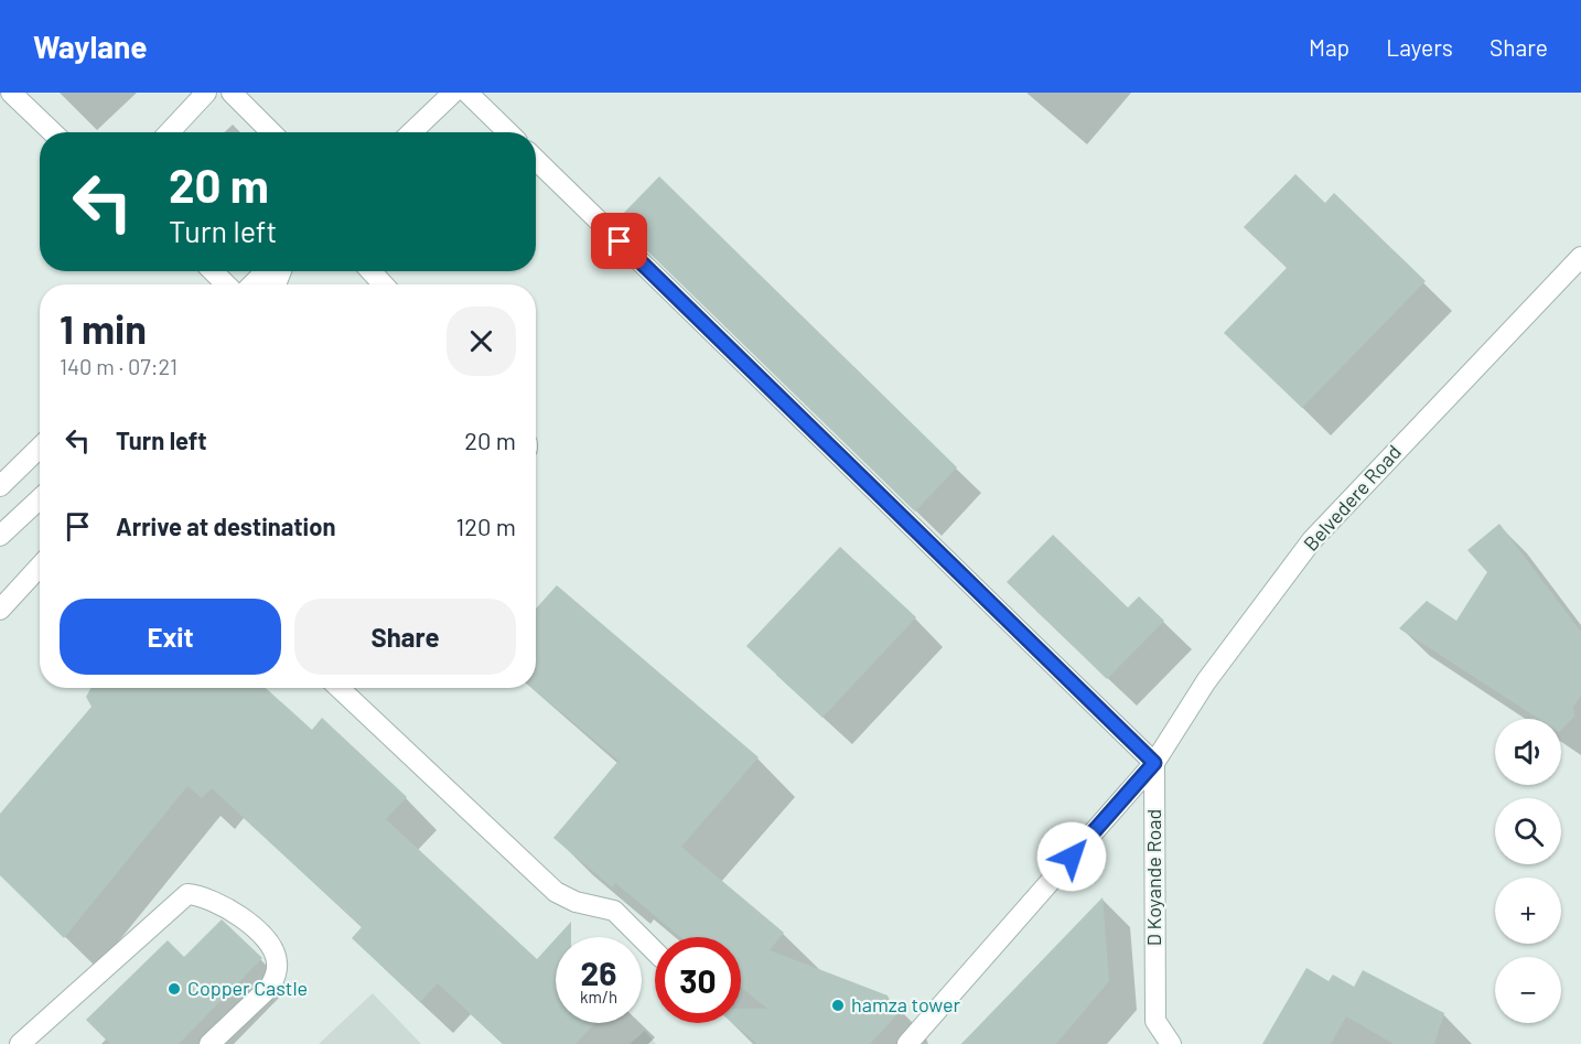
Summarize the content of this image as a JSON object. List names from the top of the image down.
{
  "streets": {
    "street": ["Belvedere Road", "D Koyande Road"]
  },
  "crossings": [
    ["Belvedere Road", "D Koyande Road"]
  ],
  "places": ["Copper Castle", "hamza tower"],
  "page": {
    "header": "Waylane",
    "nav": ["Map", "Layers", "Share"],
    "turn": ["20 m", "Turn left"],
    "heading": ["1 min", "140 m · 07:21"],
    "list": [
      {
        "name": "Turn left",
        "value": "20 m"
      },
      {
        "name": "Arrive at destination",
        "value": "120 m"
      }
    ],
    "buttons": ["Exit", "Share"],
    "map_buttons": ["+", "−"],
    "speed": "26 km/h",
    "limit": "30"
  }
}
